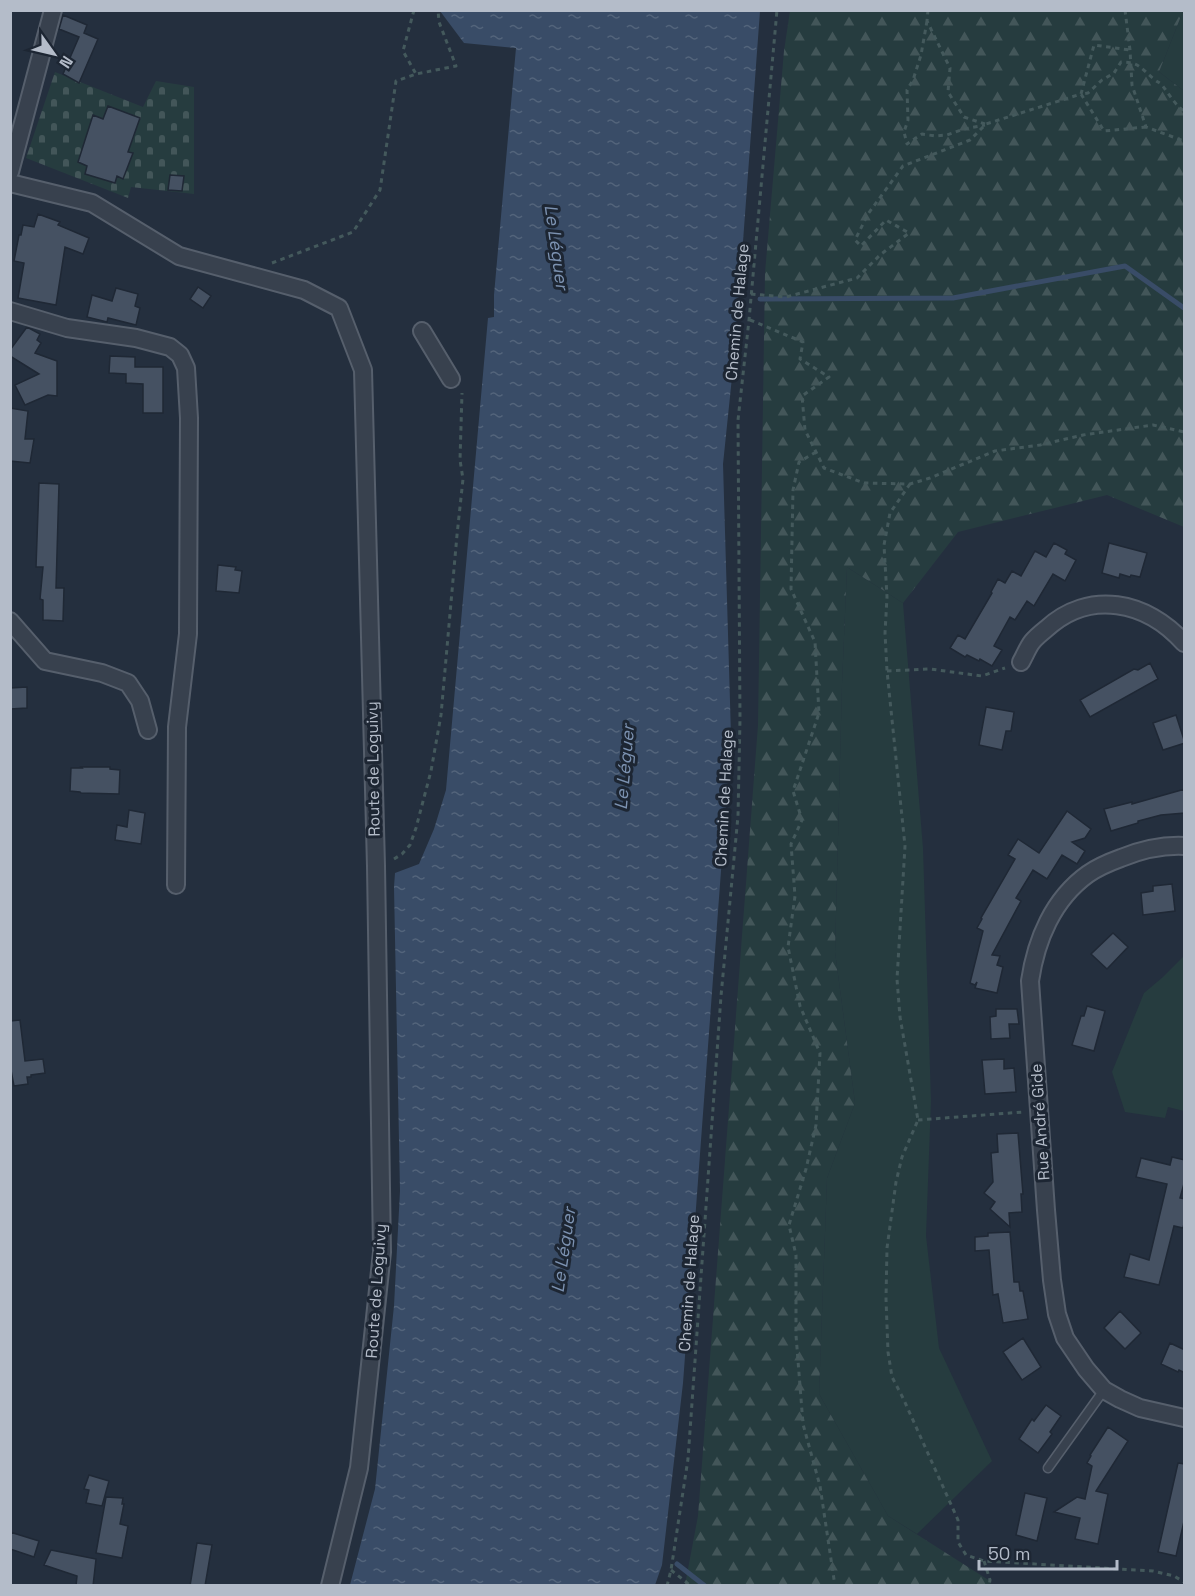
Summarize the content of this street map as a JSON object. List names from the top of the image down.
{
  "streets": {
    "street": ["Route de Loguivy", "Rue André Gide"],
    "path": ["Chemin de Halage"]
  },
  "water": ["Le Léguer"],
  "scale_bar": "50 m",
  "north": "bottom right"
}
